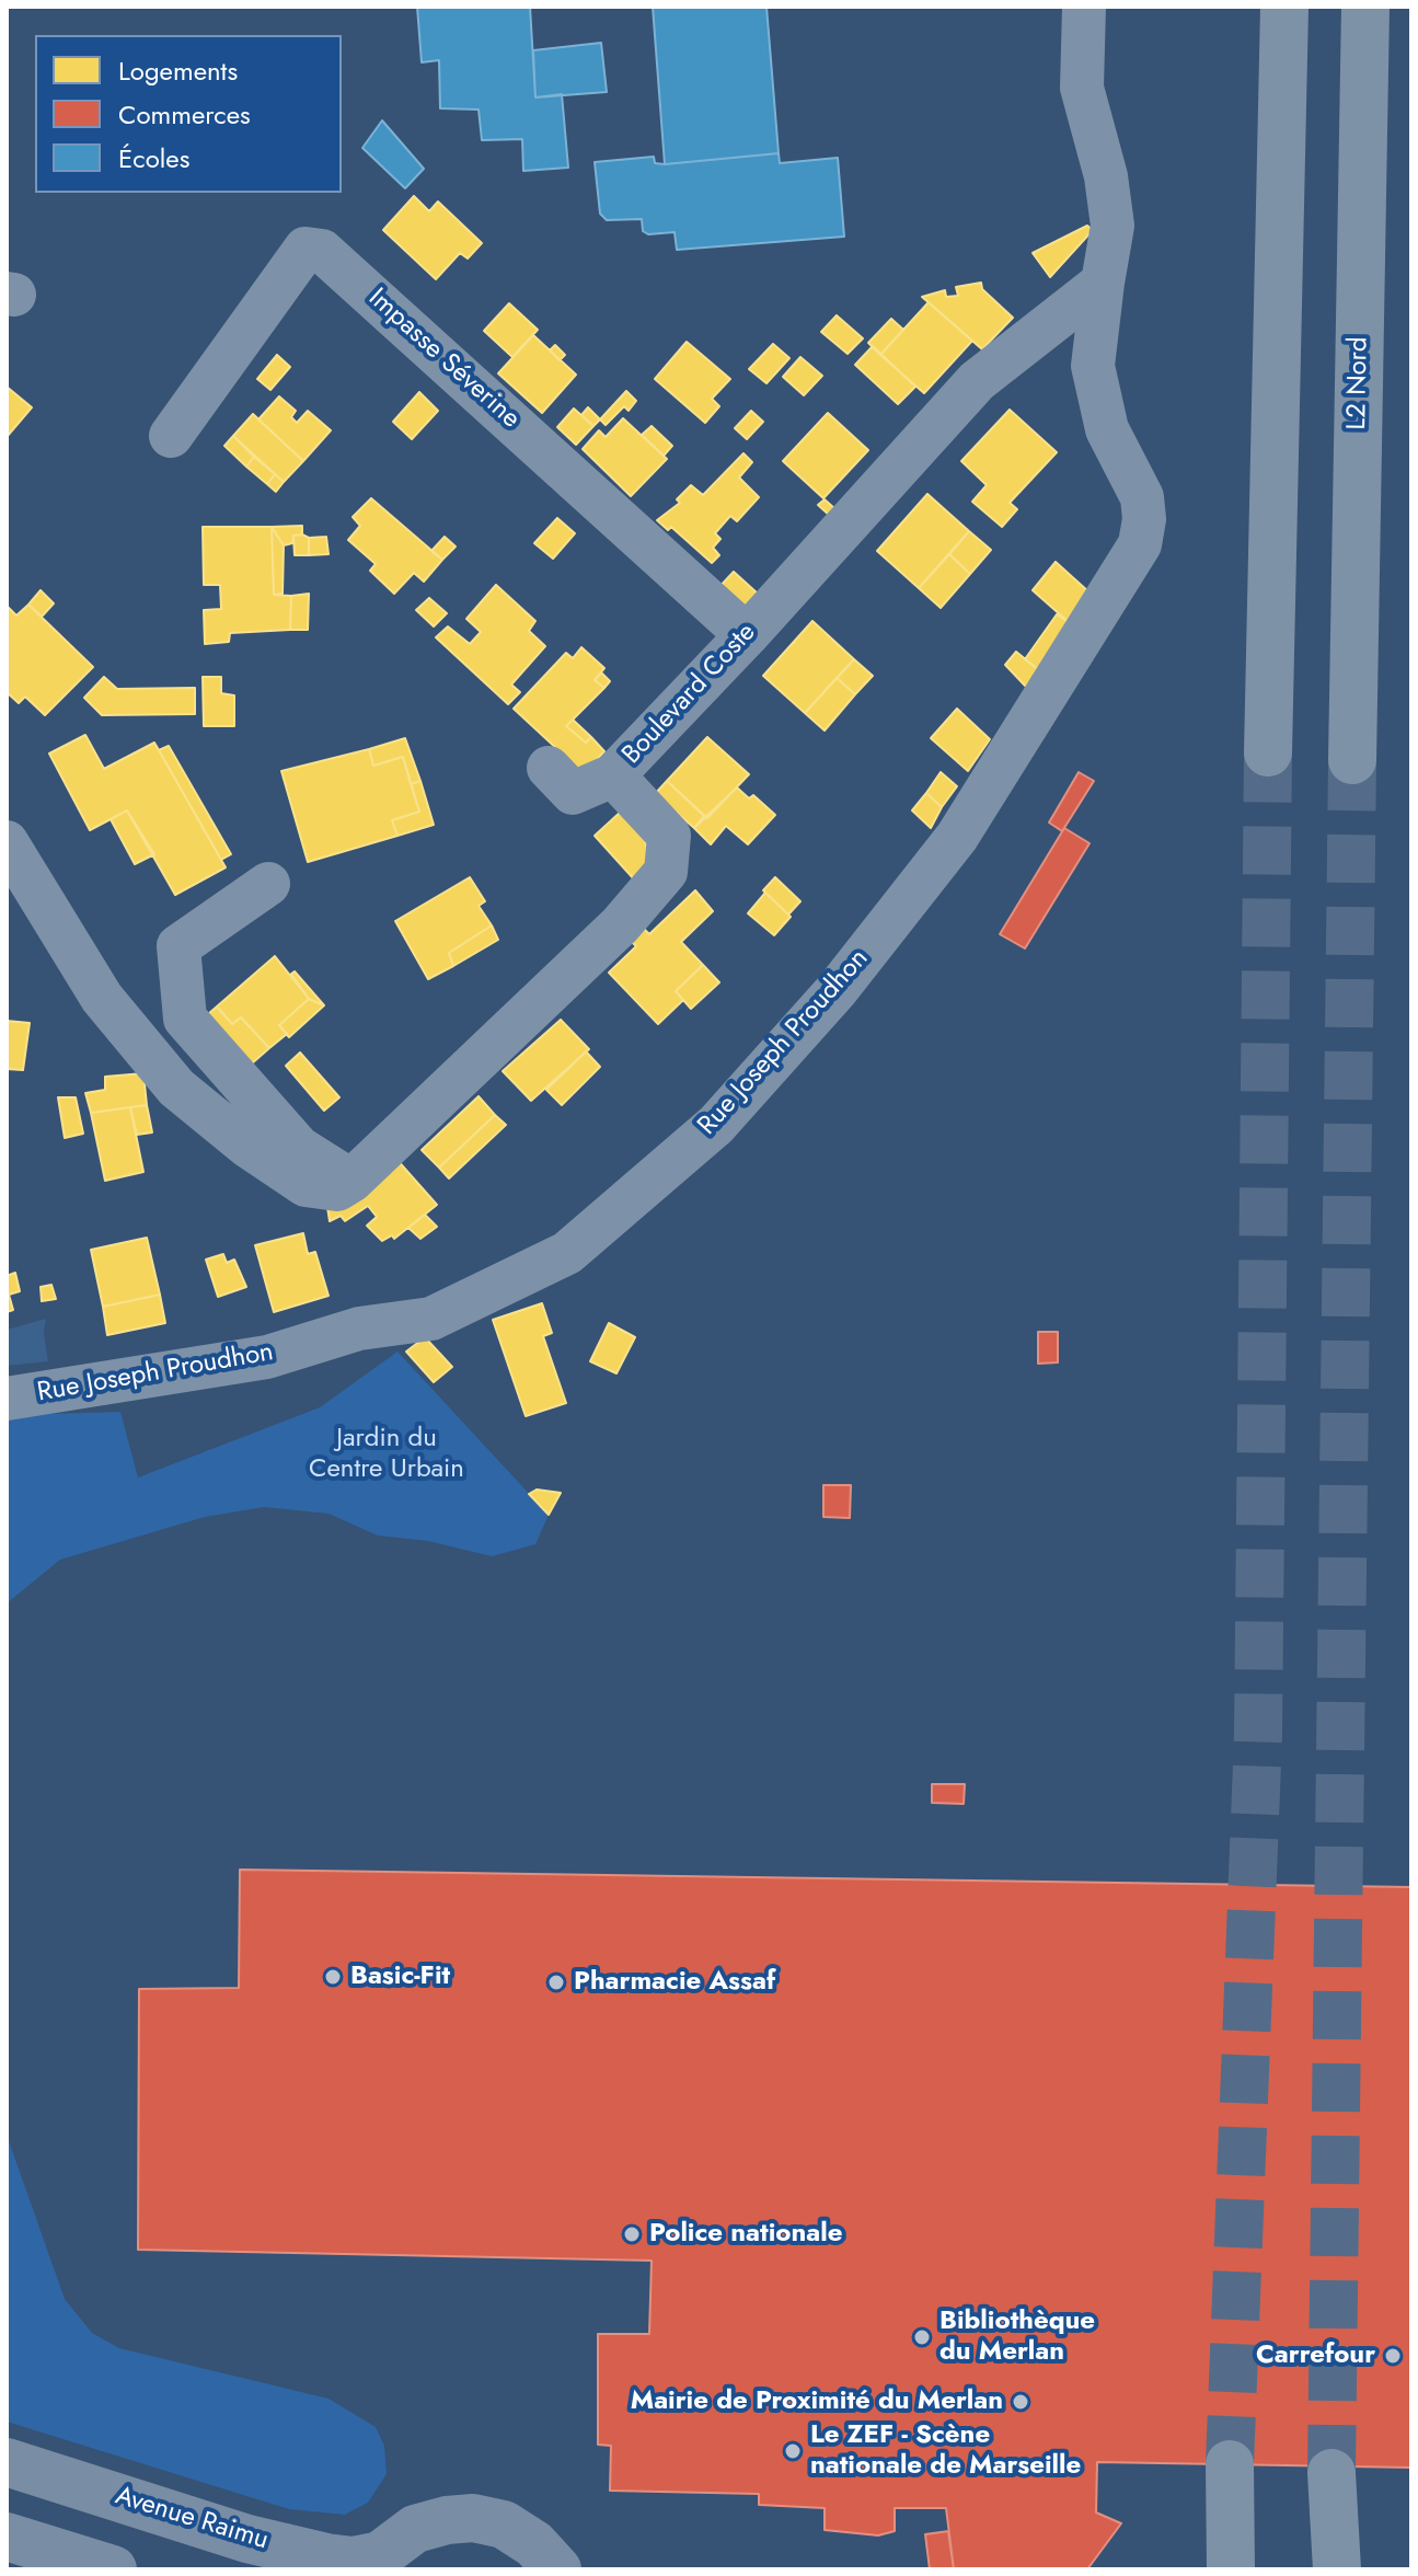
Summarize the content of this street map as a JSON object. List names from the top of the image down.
{
  "streets": {
    "highway": ["L2 Nord"],
    "street": [
      "Impasse Séverine",
      "Boulevard Coste",
      "Rue Joseph Proudhon",
      "Avenue Raimu"
    ]
  },
  "crossings": [
    ["Impasse Séverine", "Boulevard Coste"],
    ["Boulevard Coste", "Rue Joseph Proudhon"]
  ],
  "parks": ["Jardin du Centre Urbain"],
  "places": [
    "Basic-Fit",
    "Pharmacie Assaf",
    "Police nationale",
    "Bibliothèque du Merlan",
    "Carrefour",
    "Mairie de Proximité du Merlan",
    "Le ZEF - Scène nationale de Marseille"
  ],
  "legend": ["Logements", "Commerces", "Écoles"]
}
